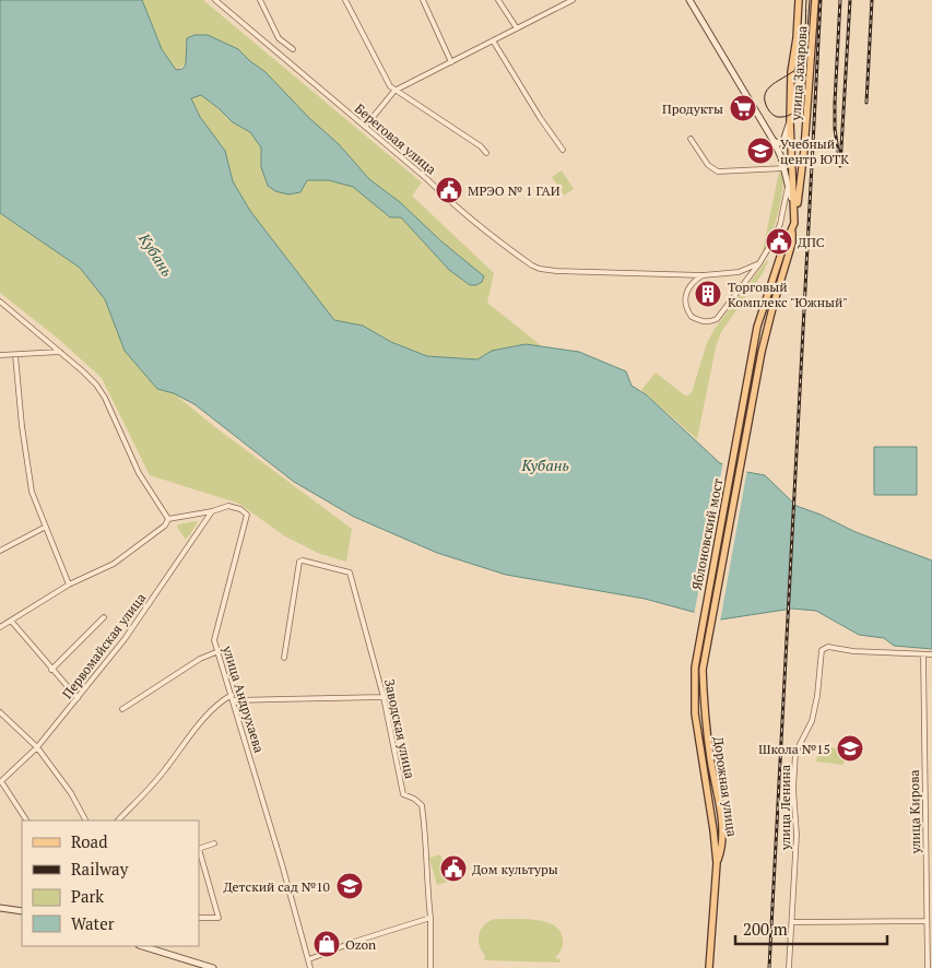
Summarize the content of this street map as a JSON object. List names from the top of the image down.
{
  "streets": {
    "main road": ["улица Захарова", "Яблоновский мост", "Дорожная улица"],
    "street": [
      "Береговая улица",
      "Первомайская улица",
      "улица Андрухаева",
      "Заводская улица",
      "улица Ленина",
      "улица Кирова"
    ]
  },
  "crossings": [
    ["улица Захарова", "Яблоновский мост"],
    ["Яблоновский мост", "Дорожная улица"],
    ["Первомайская улица", "улица Андрухаева"],
    ["улица Ленина", "улица Кирова"]
  ],
  "water": ["Кубань"],
  "places": {
    "supermarket": ["Продукты"],
    "school or university": ["Учебный центр ЮТК", "Школа №15", "Детский сад №10"],
    "public building": ["МРЭО № 1 ГАИ", "ДПС", "Дом культуры"],
    "building": ["Торговый Комплекс \"Южный\""],
    "shop": ["Ozon"]
  },
  "legend": [
    "Road",
    "Railway",
    "Park",
    "Water"
  ],
  "scale_bar": "200 m"
}
